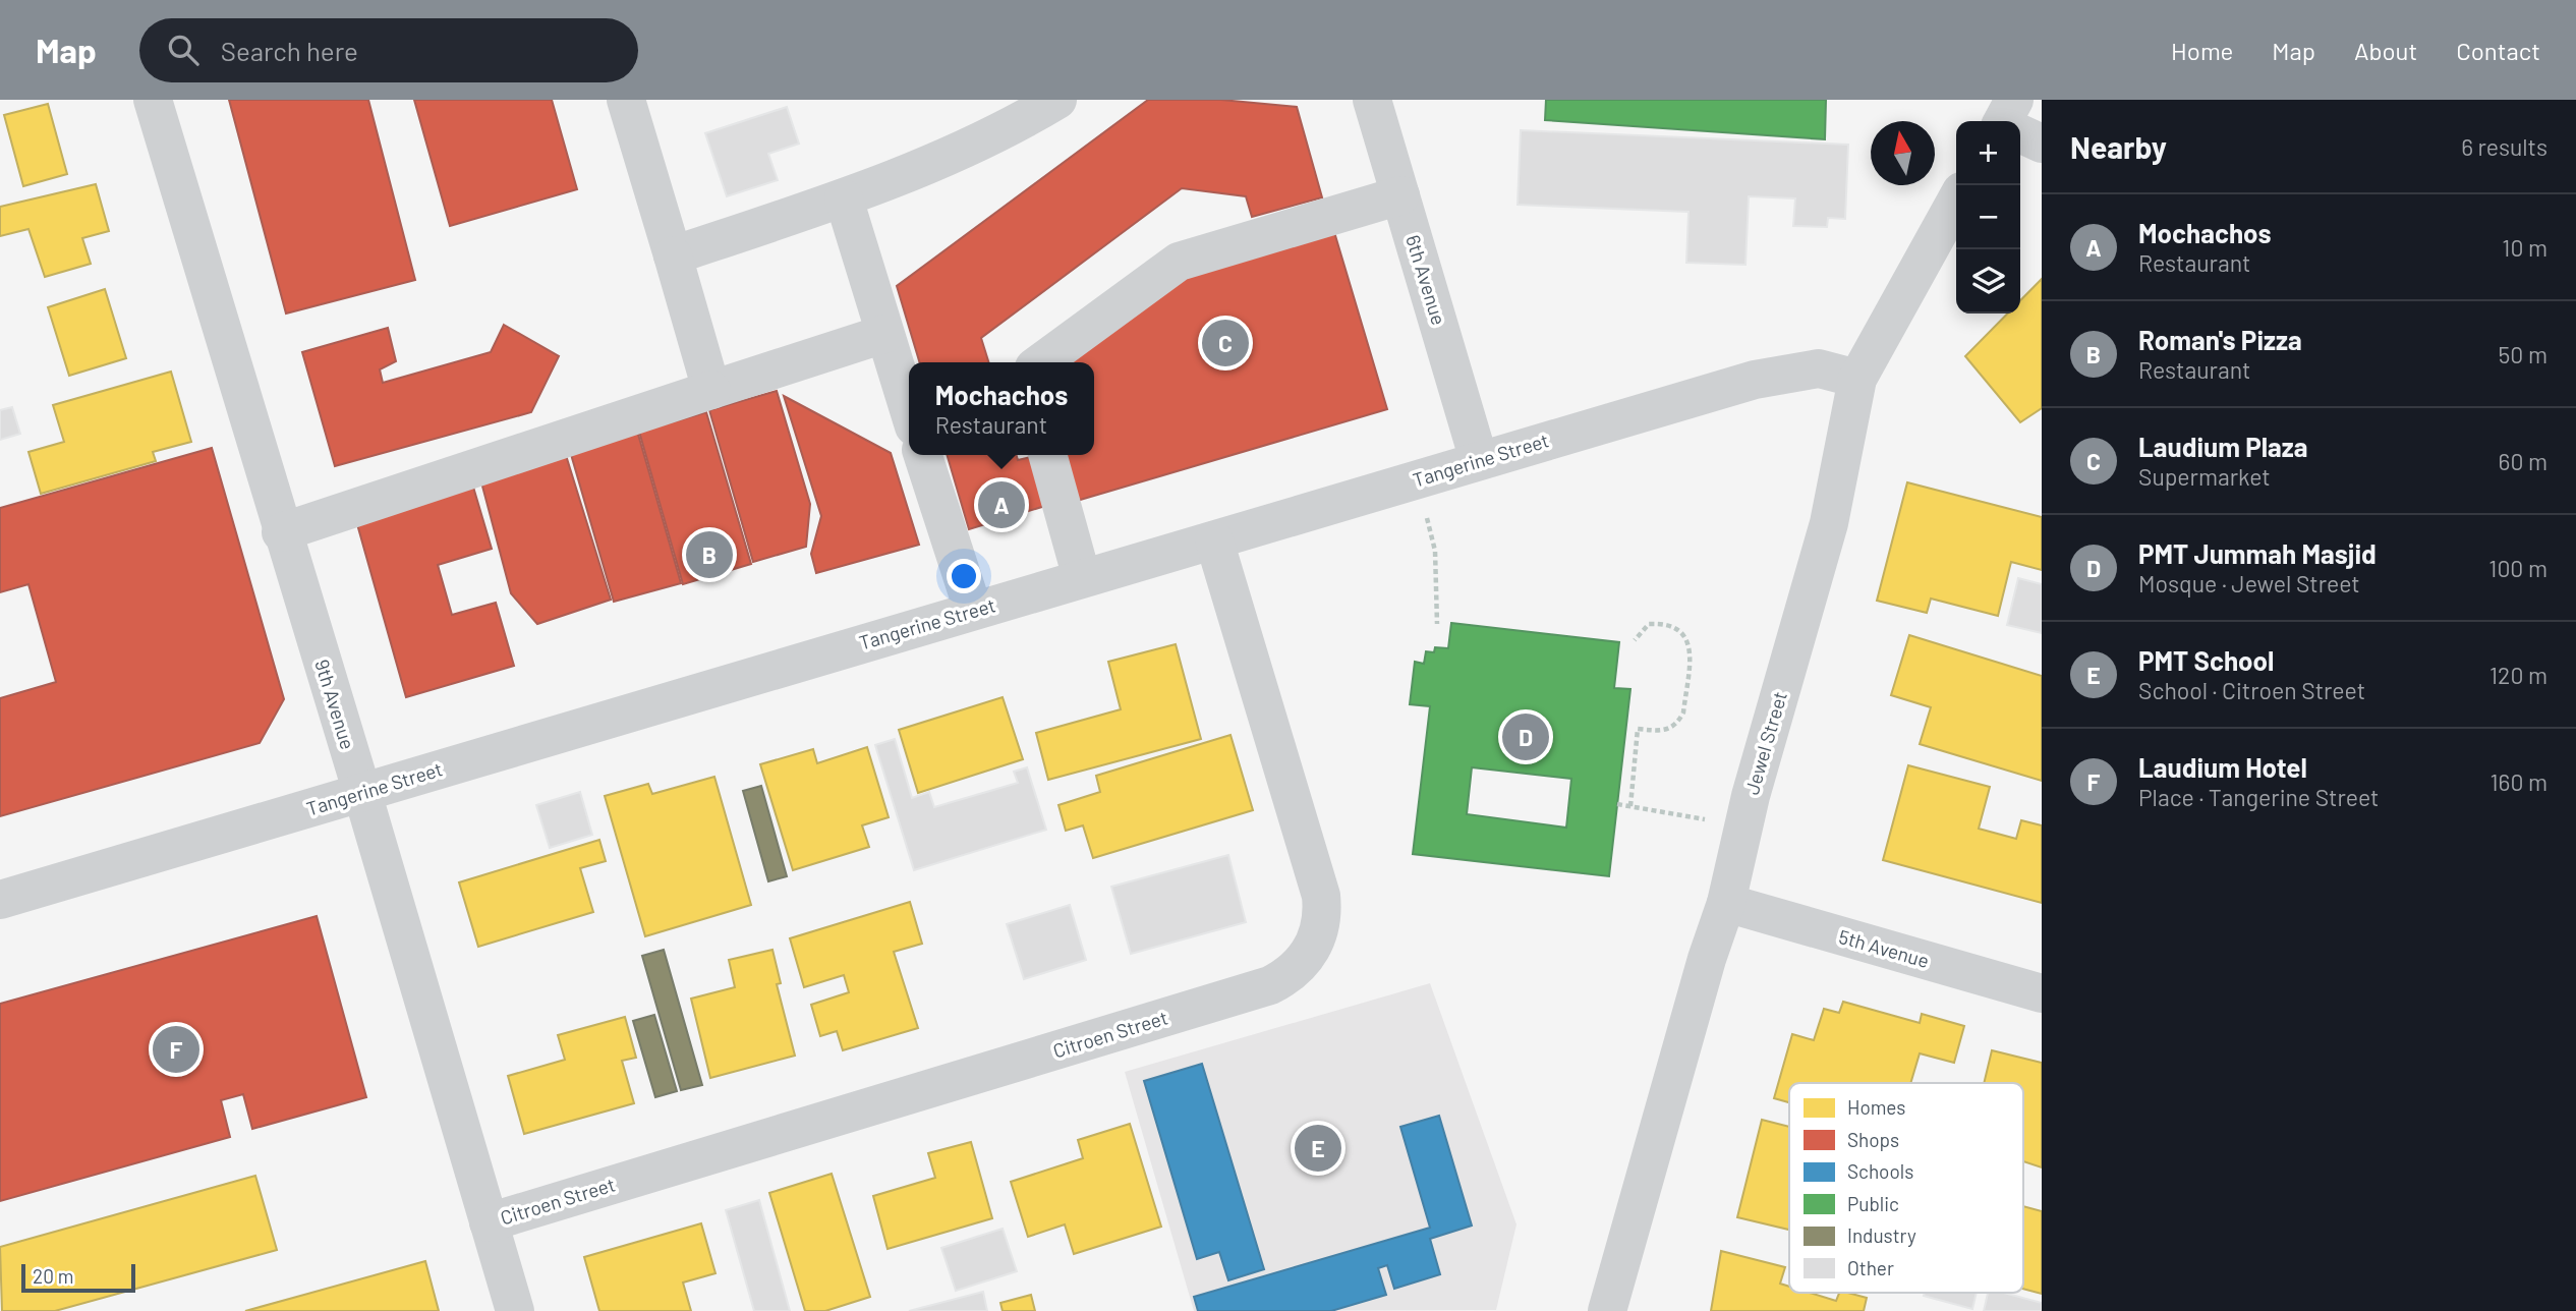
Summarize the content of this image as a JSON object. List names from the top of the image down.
{
  "streets": {
    "street": [
      "6th Avenue",
      "Tangerine Street",
      "9th Avenue",
      "Jewel Street",
      "5th Avenue",
      "Citroen Street"
    ]
  },
  "crossings": [
    ["6th Avenue", "Tangerine Street"],
    ["Tangerine Street", "9th Avenue"],
    ["Tangerine Street", "Jewel Street"],
    ["Tangerine Street", "Citroen Street"],
    ["9th Avenue", "Citroen Street"],
    ["Jewel Street", "5th Avenue"]
  ],
  "legend": [
    "Homes",
    "Shops",
    "Schools",
    "Public",
    "Industry",
    "Other"
  ],
  "scale_bar": "20 m",
  "north": "top",
  "page": {
    "header": "Map",
    "search": "Search here",
    "nav": [
      "Home",
      "Map",
      "About",
      "Contact"
    ],
    "heading": ["Nearby", "6 results"],
    "map_buttons": ["+", "−"],
    "list": [
      {
        "mark": "A",
        "name": "Mochachos",
        "note": "Restaurant",
        "value": "10 m"
      },
      {
        "mark": "B",
        "name": "Roman's Pizza",
        "note": "Restaurant",
        "value": "50 m"
      },
      {
        "mark": "C",
        "name": "Laudium Plaza",
        "note": "Supermarket",
        "value": "60 m"
      },
      {
        "mark": "D",
        "name": "PMT Jummah Masjid",
        "note": "Mosque · Jewel Street",
        "value": "100 m"
      },
      {
        "mark": "E",
        "name": "PMT School",
        "note": "School · Citroen Street",
        "value": "120 m"
      },
      {
        "mark": "F",
        "name": "Laudium Hotel",
        "note": "Place · Tangerine Street",
        "value": "160 m"
      }
    ],
    "pins": [
      "C",
      "A",
      "B",
      "D",
      "F",
      "E"
    ],
    "popup": ["Mochachos", "Restaurant"],
    "scale": "20 m"
  }
}
